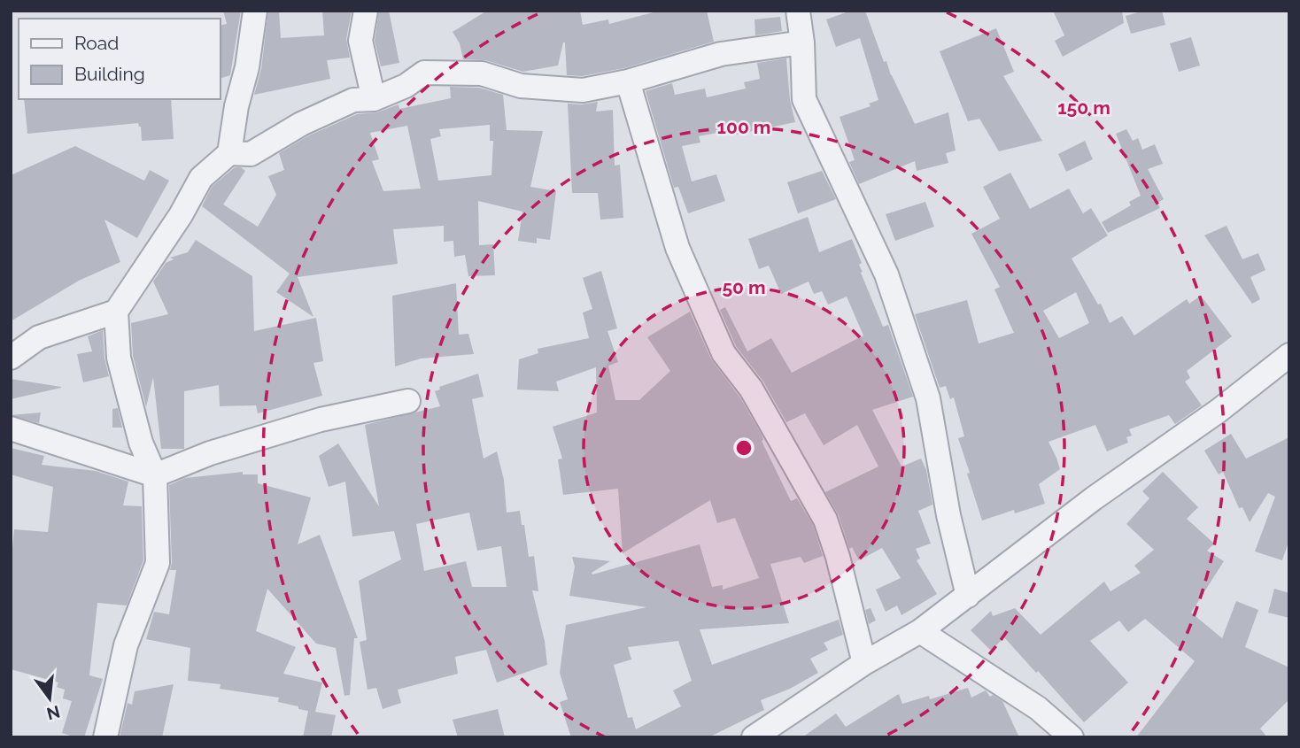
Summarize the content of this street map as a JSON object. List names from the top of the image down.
{
  "legend": ["Road", "Building"],
  "north": "bottom",
  "rings": ["150 m", "100 m", "50 m"]
}
